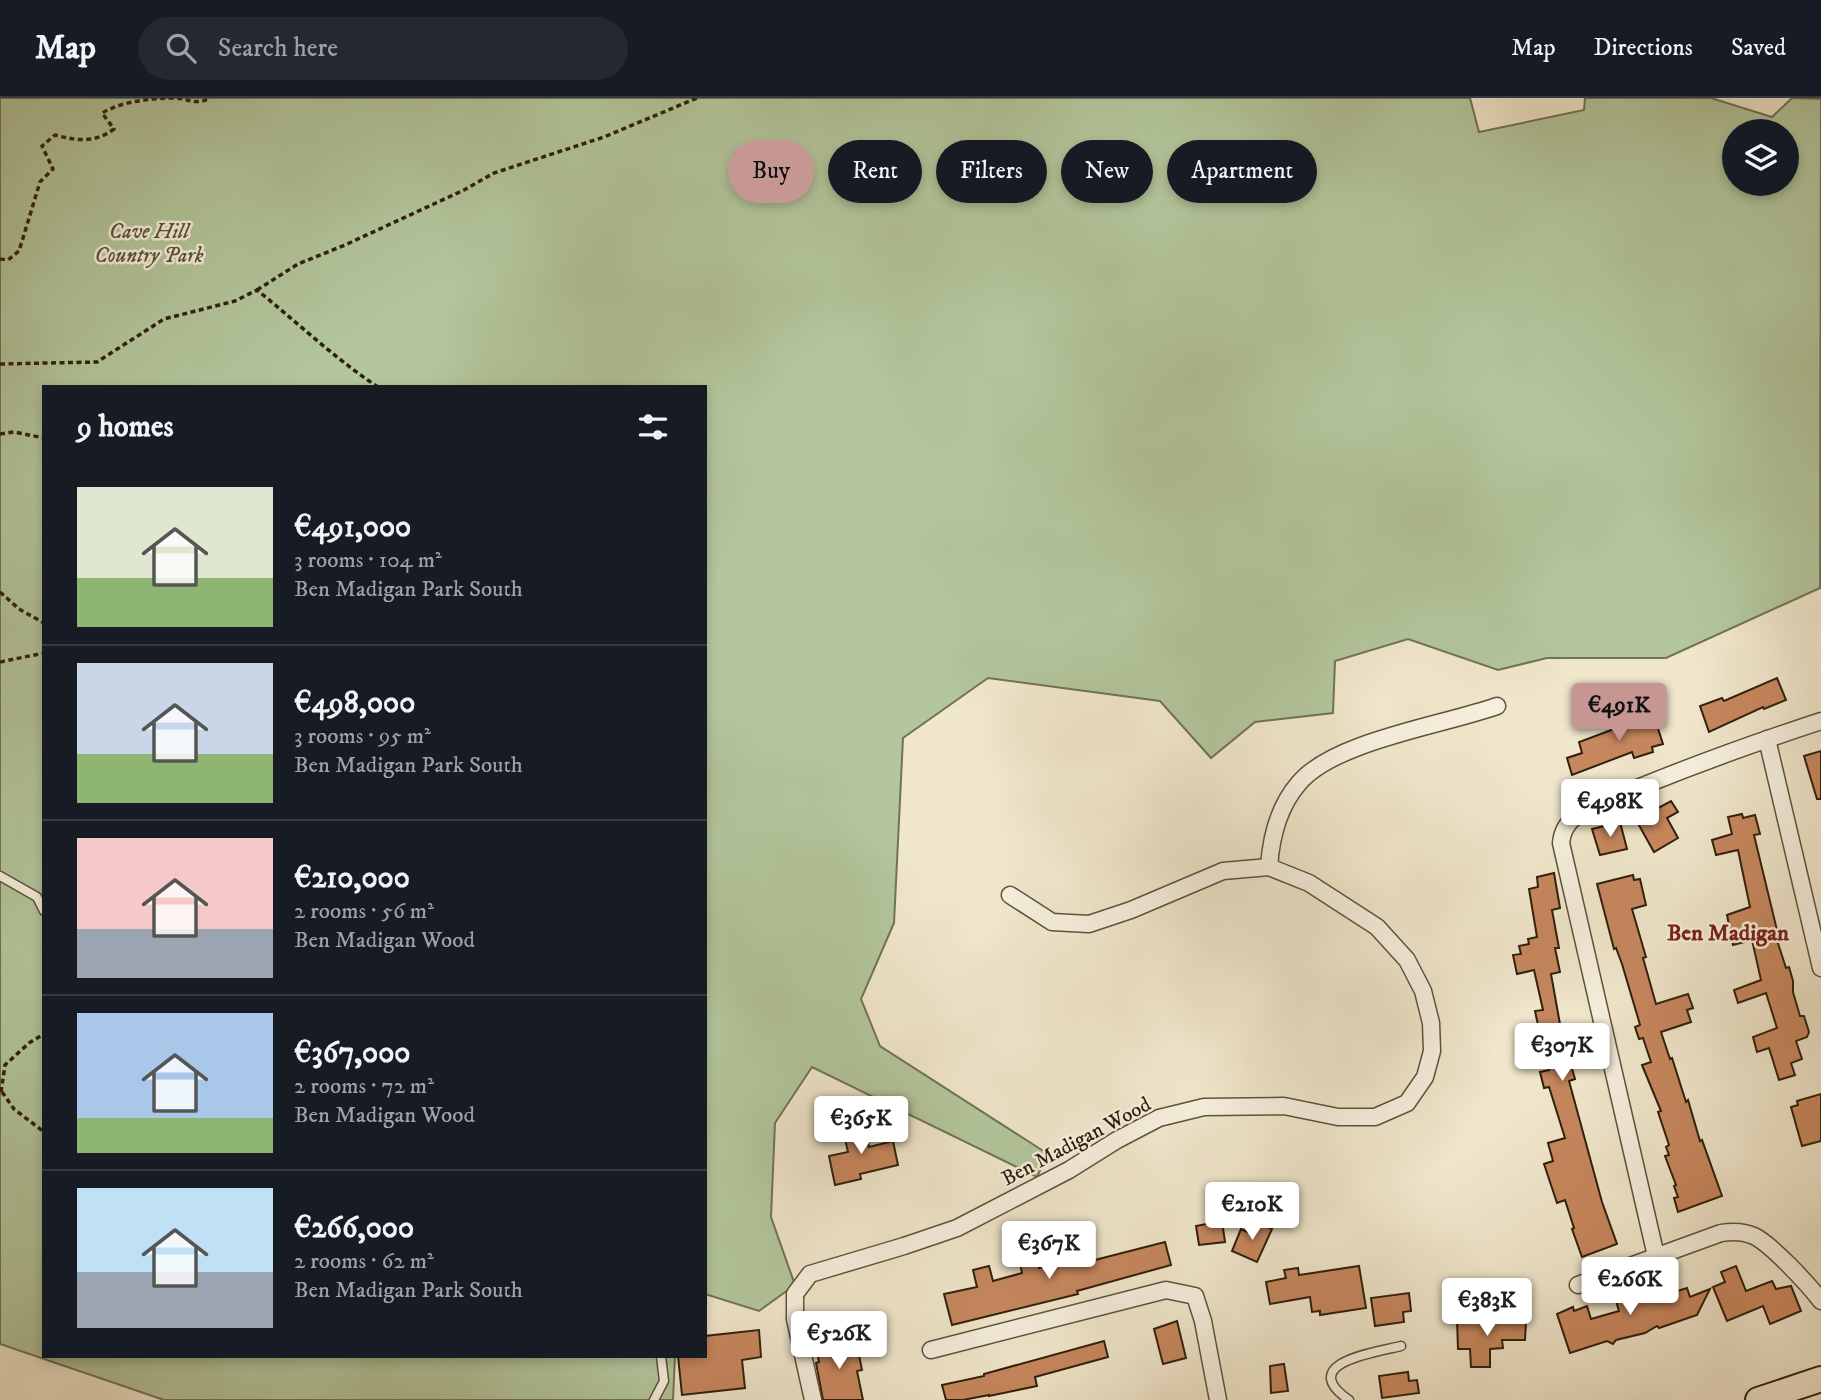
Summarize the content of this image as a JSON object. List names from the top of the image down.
{
  "streets": {
    "street": ["Ben Madigan Wood"]
  },
  "districts": ["Ben Madigan"],
  "parks": ["Cave Hill Country Park"],
  "page": {
    "header": "Map",
    "search": "Search here",
    "nav": ["Map", "Directions", "Saved"],
    "chip": [
      "Buy",
      "Rent",
      "Filters",
      "New",
      "Apartment"
    ],
    "heading": "9 homes",
    "list": [
      {
        "name": "€491,000",
        "note": "3 rooms · 104 m² · Ben Madigan Park South"
      },
      {
        "name": "€498,000",
        "note": "3 rooms · 95 m² · Ben Madigan Park South"
      },
      {
        "name": "€210,000",
        "note": "2 rooms · 56 m² · Ben Madigan Wood"
      },
      {
        "name": "€367,000",
        "note": "2 rooms · 72 m² · Ben Madigan Wood"
      },
      {
        "name": "€266,000",
        "note": "2 rooms · 62 m² · Ben Madigan Park South"
      }
    ],
    "price": [
      "€491K",
      "€498K",
      "€307K",
      "€365K",
      "€210K",
      "€367K",
      "€266K",
      "€383K",
      "€526K"
    ]
  }
}
